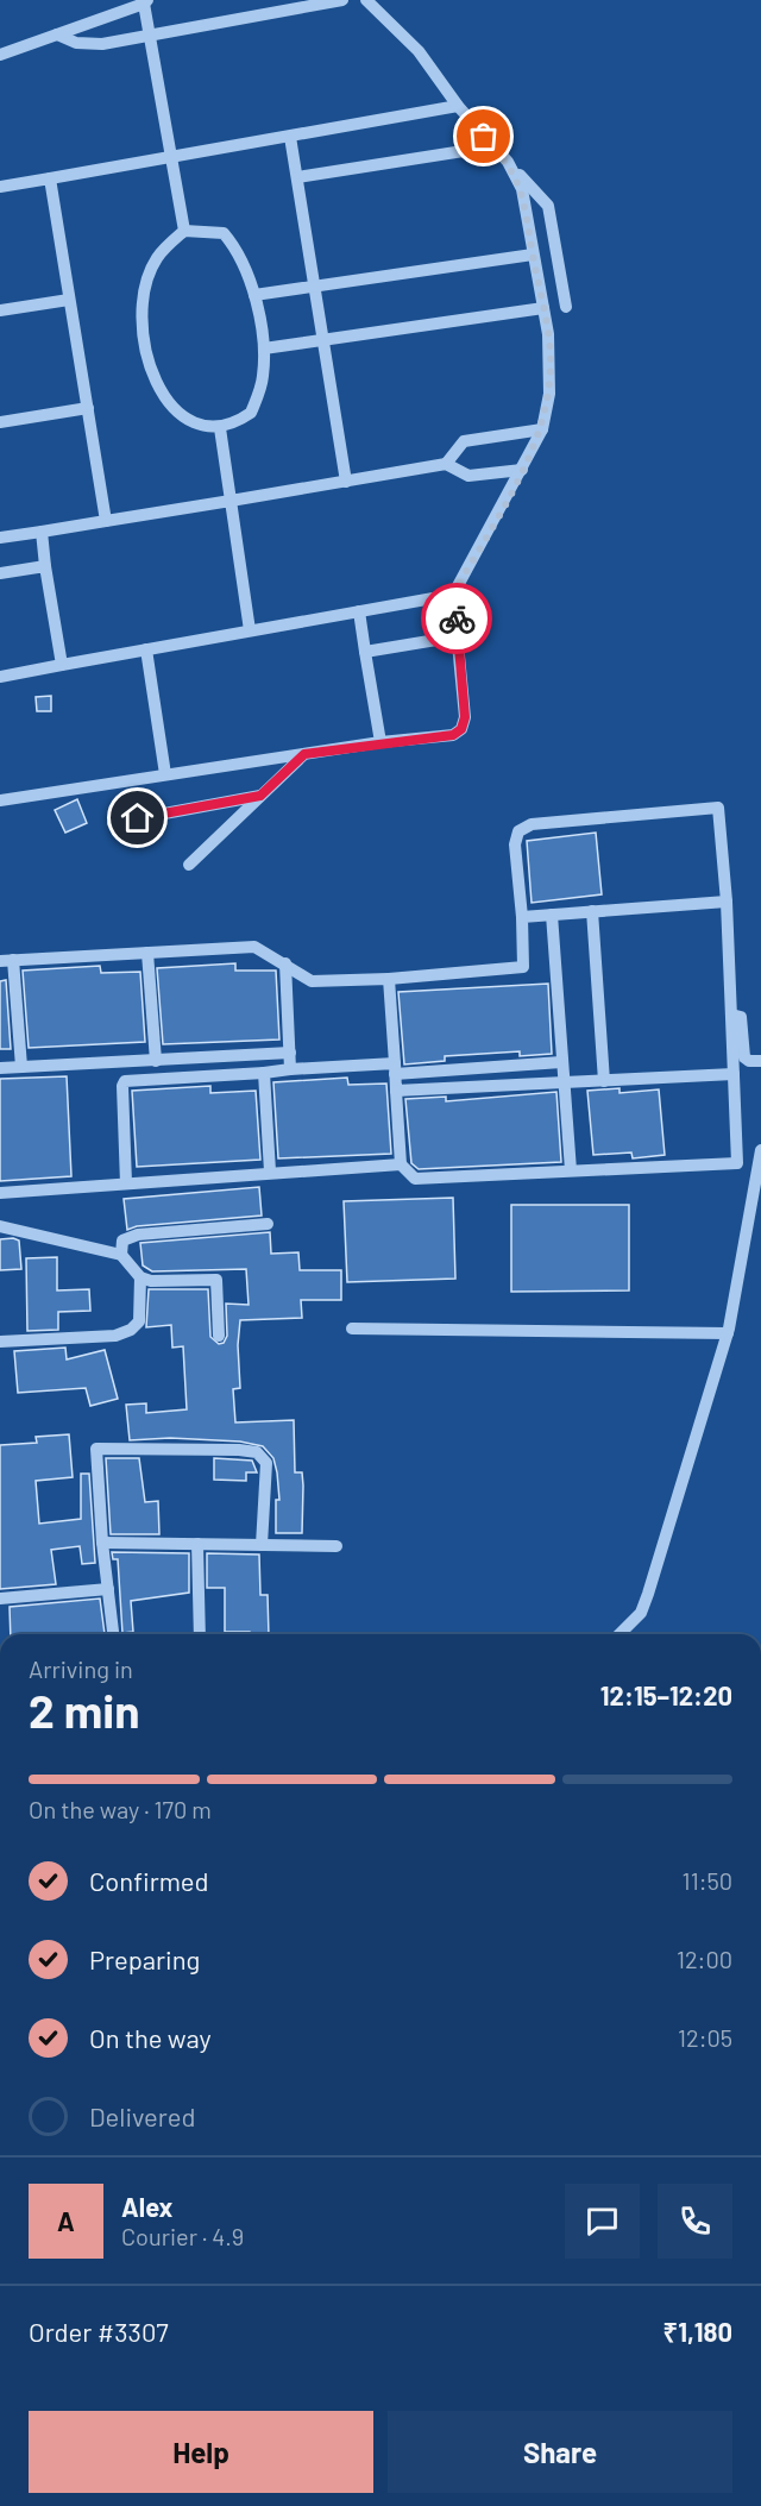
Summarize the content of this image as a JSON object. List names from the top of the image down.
{
  "page": {
    "heading": ["2 min", "Arriving in", "12:15–12:20"],
    "panel": [
      "Alex",
      "Courier · 4.9",
      "Order #3307",
      "₹1,180"
    ],
    "bar": "On the way · 170 m",
    "list": [
      ["Confirmed", "11:50"],
      ["Preparing", "12:00"],
      ["On the way", "12:05"],
      "Delivered"
    ],
    "round": "A",
    "buttons": ["Help", "Share"]
  }
}
